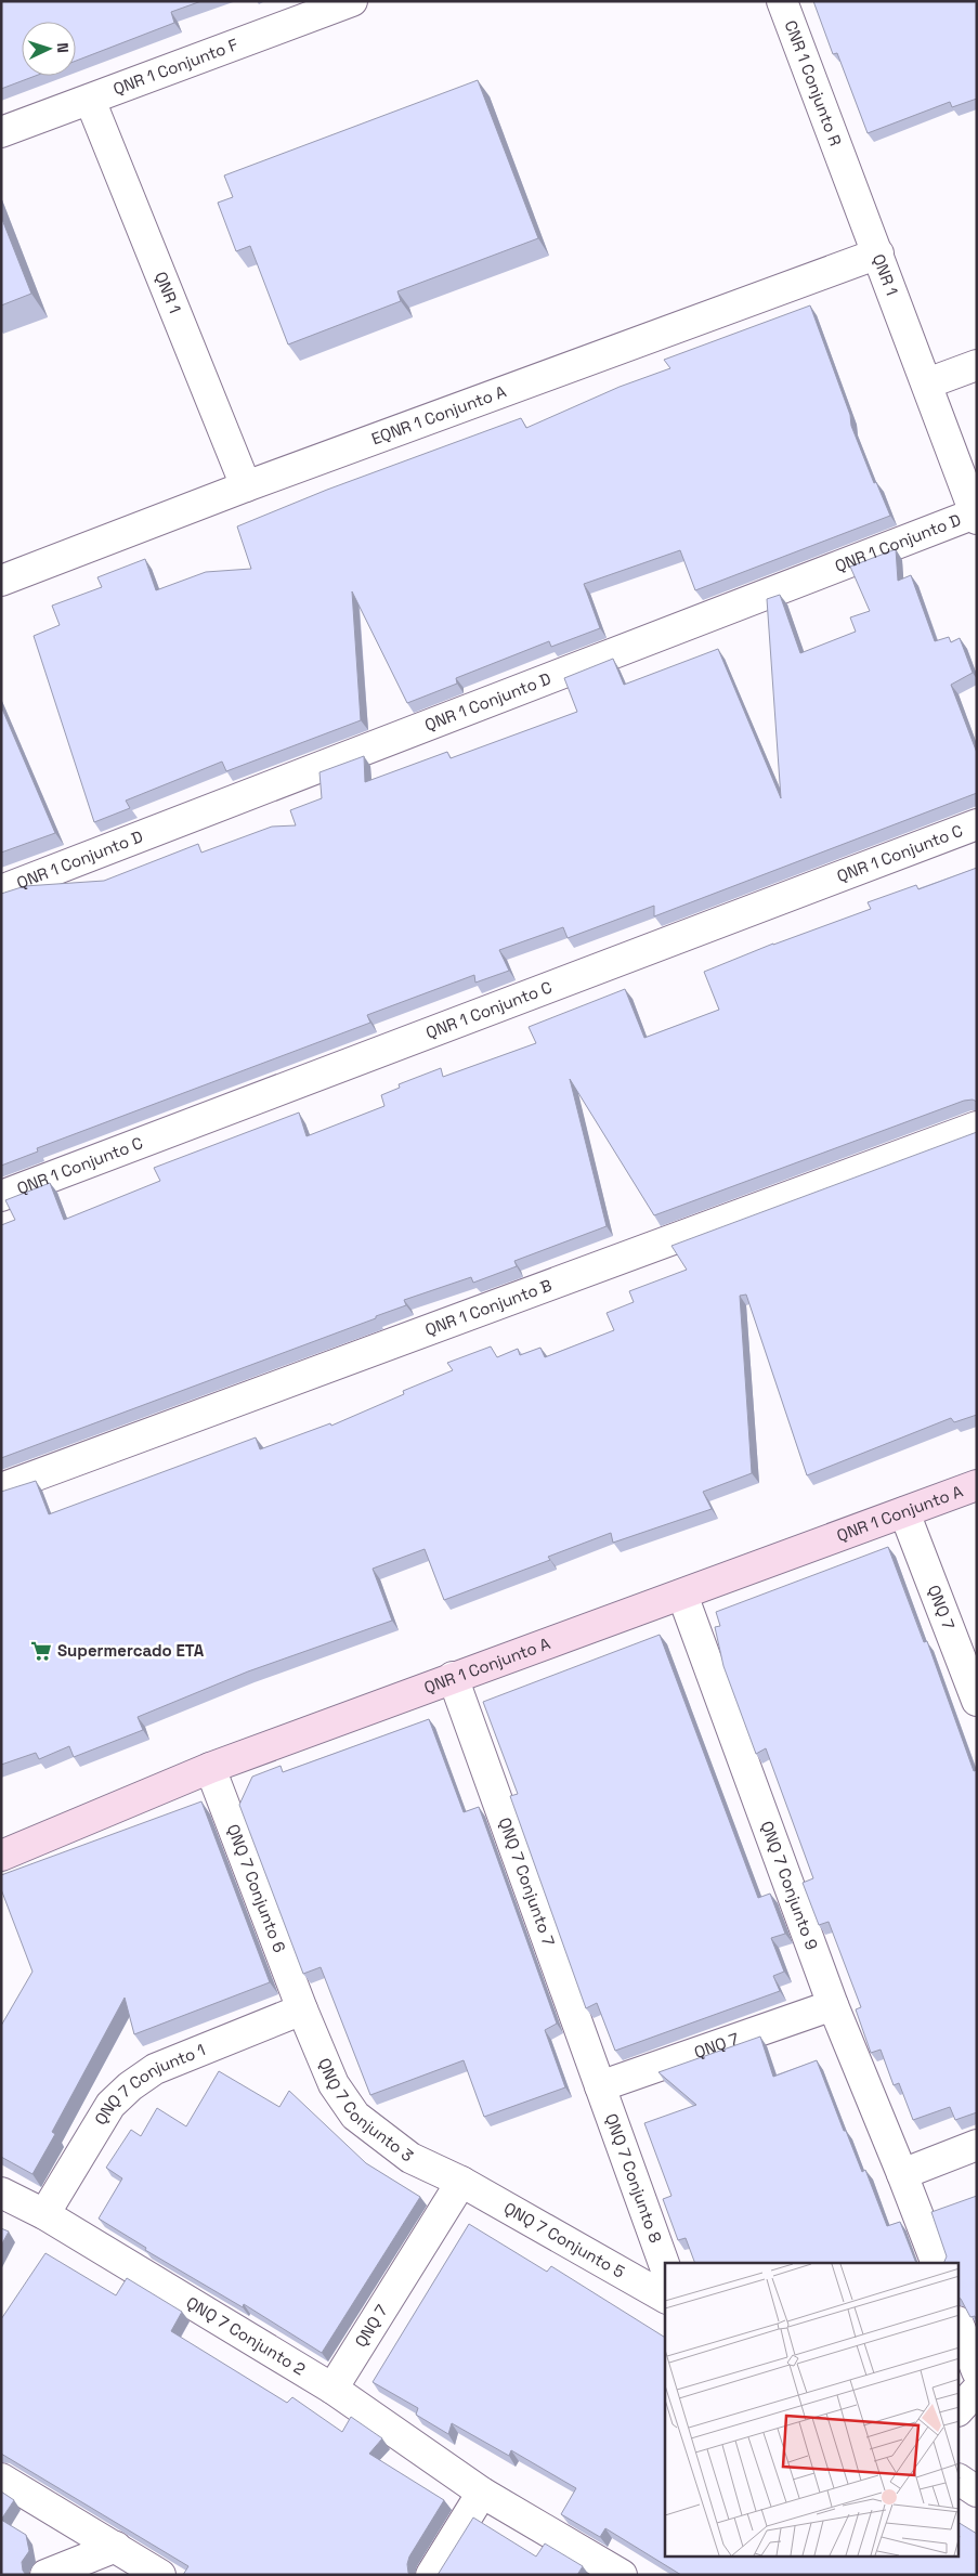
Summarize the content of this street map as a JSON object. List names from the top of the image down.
{
  "streets": {
    "street": [
      "QNR 1 Conjunto F",
      "CNR 1 Conjunto R",
      "QNR 1",
      "EQNR 1 Conjunto A",
      "QNR 1 Conjunto D",
      "QNR 1 Conjunto C",
      "QNR 1 Conjunto B",
      "QNR 1 Conjunto A",
      "QNQ 7",
      "QNQ 7 Conjunto 7",
      "QNQ 7 Conjunto 9",
      "QNQ 7 Conjunto 6",
      "QNQ 7 Conjunto 1",
      "QNQ 7 Conjunto 3",
      "QNQ 7 Conjunto 8",
      "QNQ 7 Conjunto 5",
      "QNQ 7 Conjunto 2"
    ]
  },
  "crossings": [
    ["QNR 1 Conjunto F", "QNR 1"],
    ["CNR 1 Conjunto R", "QNR 1"],
    ["QNR 1", "EQNR 1 Conjunto A"],
    ["QNR 1", "QNR 1 Conjunto D"],
    ["QNR 1 Conjunto A", "QNQ 7"],
    ["QNR 1 Conjunto A", "QNQ 7 Conjunto 7"],
    ["QNR 1 Conjunto A", "QNQ 7 Conjunto 9"],
    ["QNR 1 Conjunto A", "QNQ 7 Conjunto 6"],
    ["QNQ 7", "QNQ 7 Conjunto 7"],
    ["QNQ 7", "QNQ 7 Conjunto 9"],
    ["QNQ 7", "QNQ 7 Conjunto 3"],
    ["QNQ 7", "QNQ 7 Conjunto 8"],
    ["QNQ 7", "QNQ 7 Conjunto 5"],
    ["QNQ 7", "QNQ 7 Conjunto 2"],
    ["QNQ 7 Conjunto 7", "QNQ 7 Conjunto 8"],
    ["QNQ 7 Conjunto 6", "QNQ 7 Conjunto 1"],
    ["QNQ 7 Conjunto 6", "QNQ 7 Conjunto 3"],
    ["QNQ 7 Conjunto 1", "QNQ 7 Conjunto 3"],
    ["QNQ 7 Conjunto 1", "QNQ 7 Conjunto 2"],
    ["QNQ 7 Conjunto 3", "QNQ 7 Conjunto 5"]
  ],
  "places": {
    "supermarket": ["Supermercado ETA"]
  },
  "north": "right"
}
